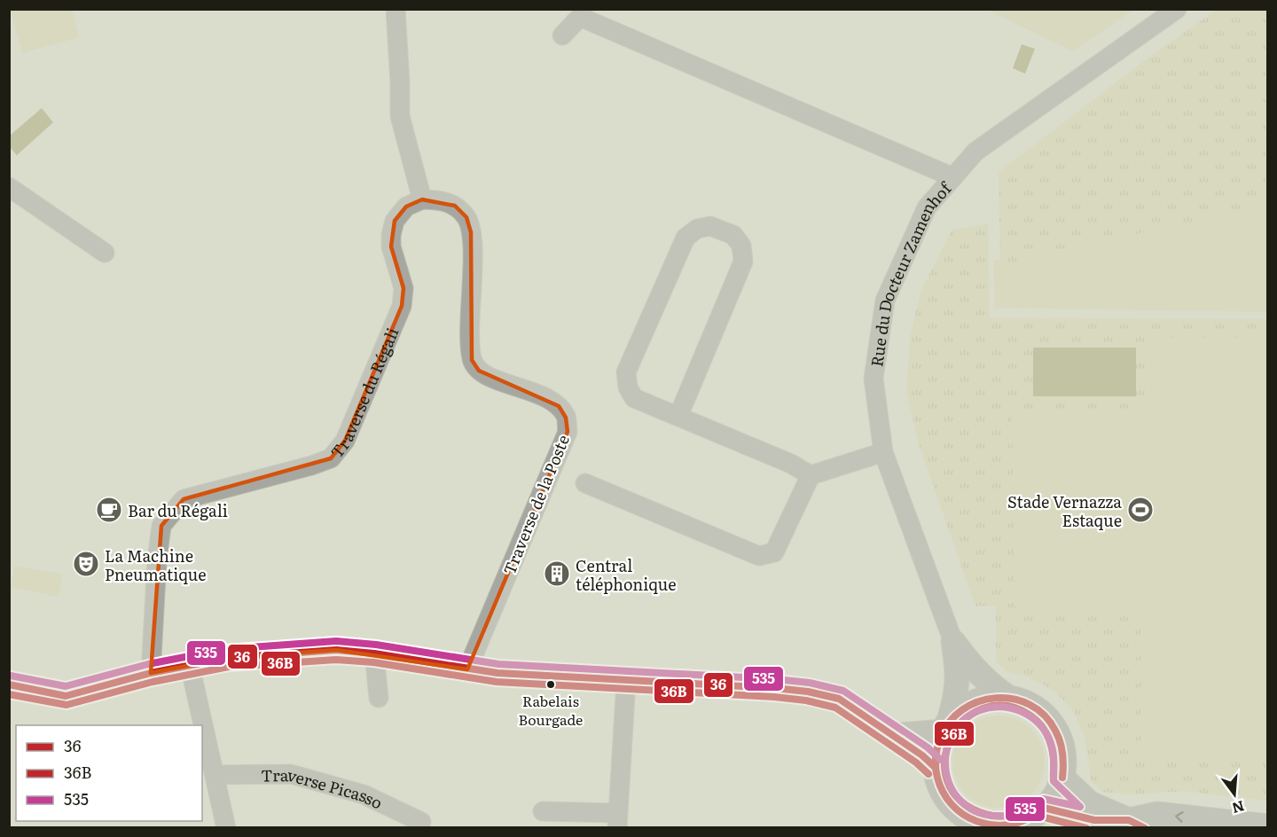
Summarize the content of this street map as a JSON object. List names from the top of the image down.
{
  "streets": {
    "street": [
      "Rue du Docteur Zamenhof",
      "Traverse du Régali",
      "Traverse de la Poste",
      "Traverse Picasso"
    ]
  },
  "crossings": [
    ["Traverse du Régali", "Traverse de la Poste"]
  ],
  "places": {
    "cafe": ["Bar du Régali"],
    "sports": ["Stade Vernazza Estaque"],
    "theatre": ["La Machine Pneumatique"],
    "building": ["Central téléphonique"],
    "other": ["Rabelais Bourgade"]
  },
  "lines": ["transit line 535", "transit line 36", "transit line 36B"],
  "legend": ["36", "36B", "535"],
  "north": "bottom"
}
